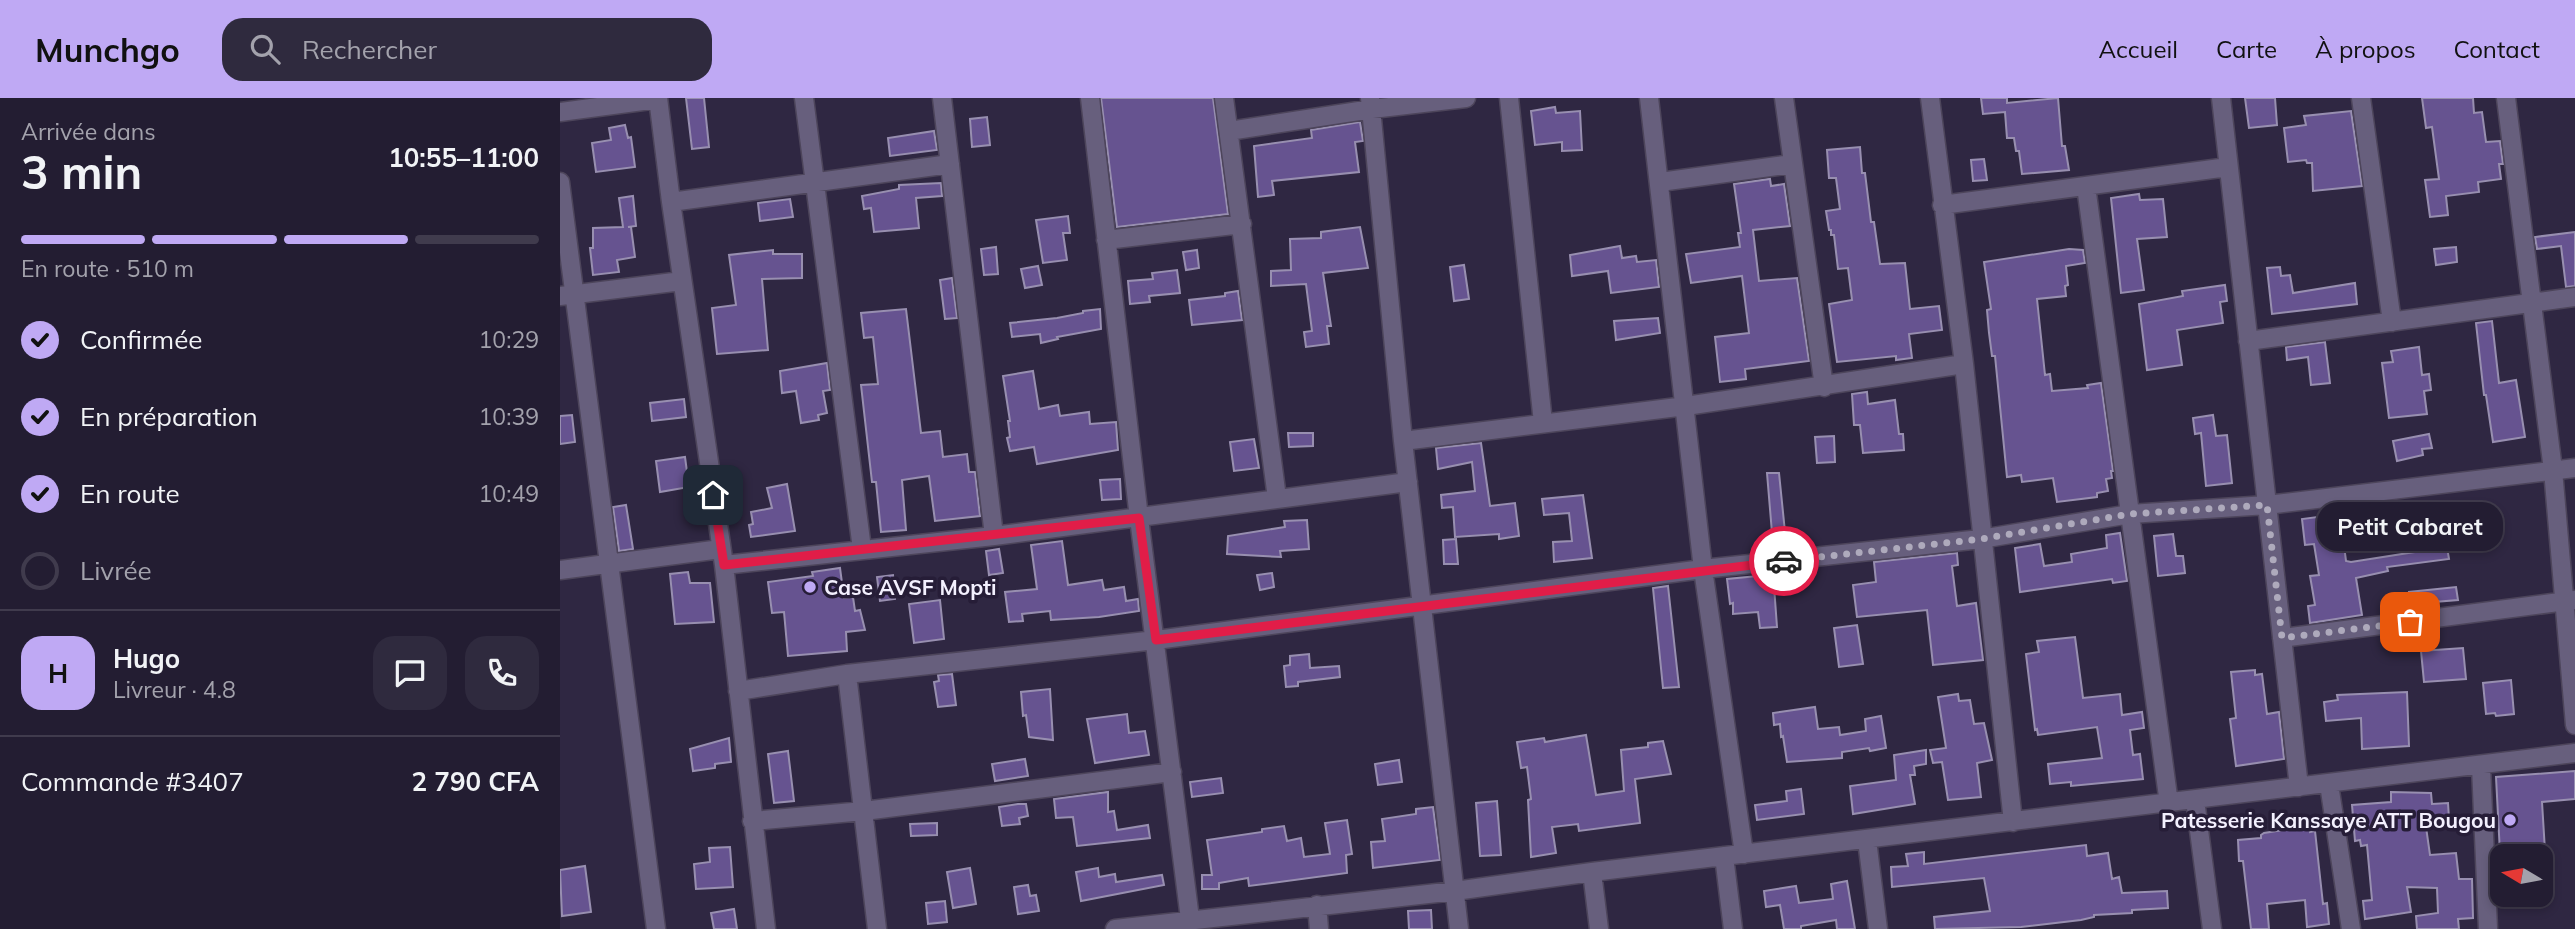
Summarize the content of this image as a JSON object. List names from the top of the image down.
{
  "places": ["Case AVSF Mopti", "Petit Cabaret", "Patesserie Kanssaye ATT Bougou"],
  "north": "left",
  "page": {
    "header": "Munchgo",
    "search": "Rechercher",
    "nav": [
      "Accueil",
      "Carte",
      "À propos",
      "Contact"
    ],
    "heading": ["3 min", "Arrivée dans", "10:55–11:00"],
    "panel": [
      "Hugo",
      "Livreur · 4.8",
      "Commande #3407",
      "2 790 CFA"
    ],
    "bar": "En route · 510 m",
    "list": [
      ["Confirmée", "10:29"],
      ["En préparation", "10:39"],
      ["En route", "10:49"],
      "Livrée"
    ],
    "bubble": "Petit Cabaret",
    "round": "H"
  }
}
